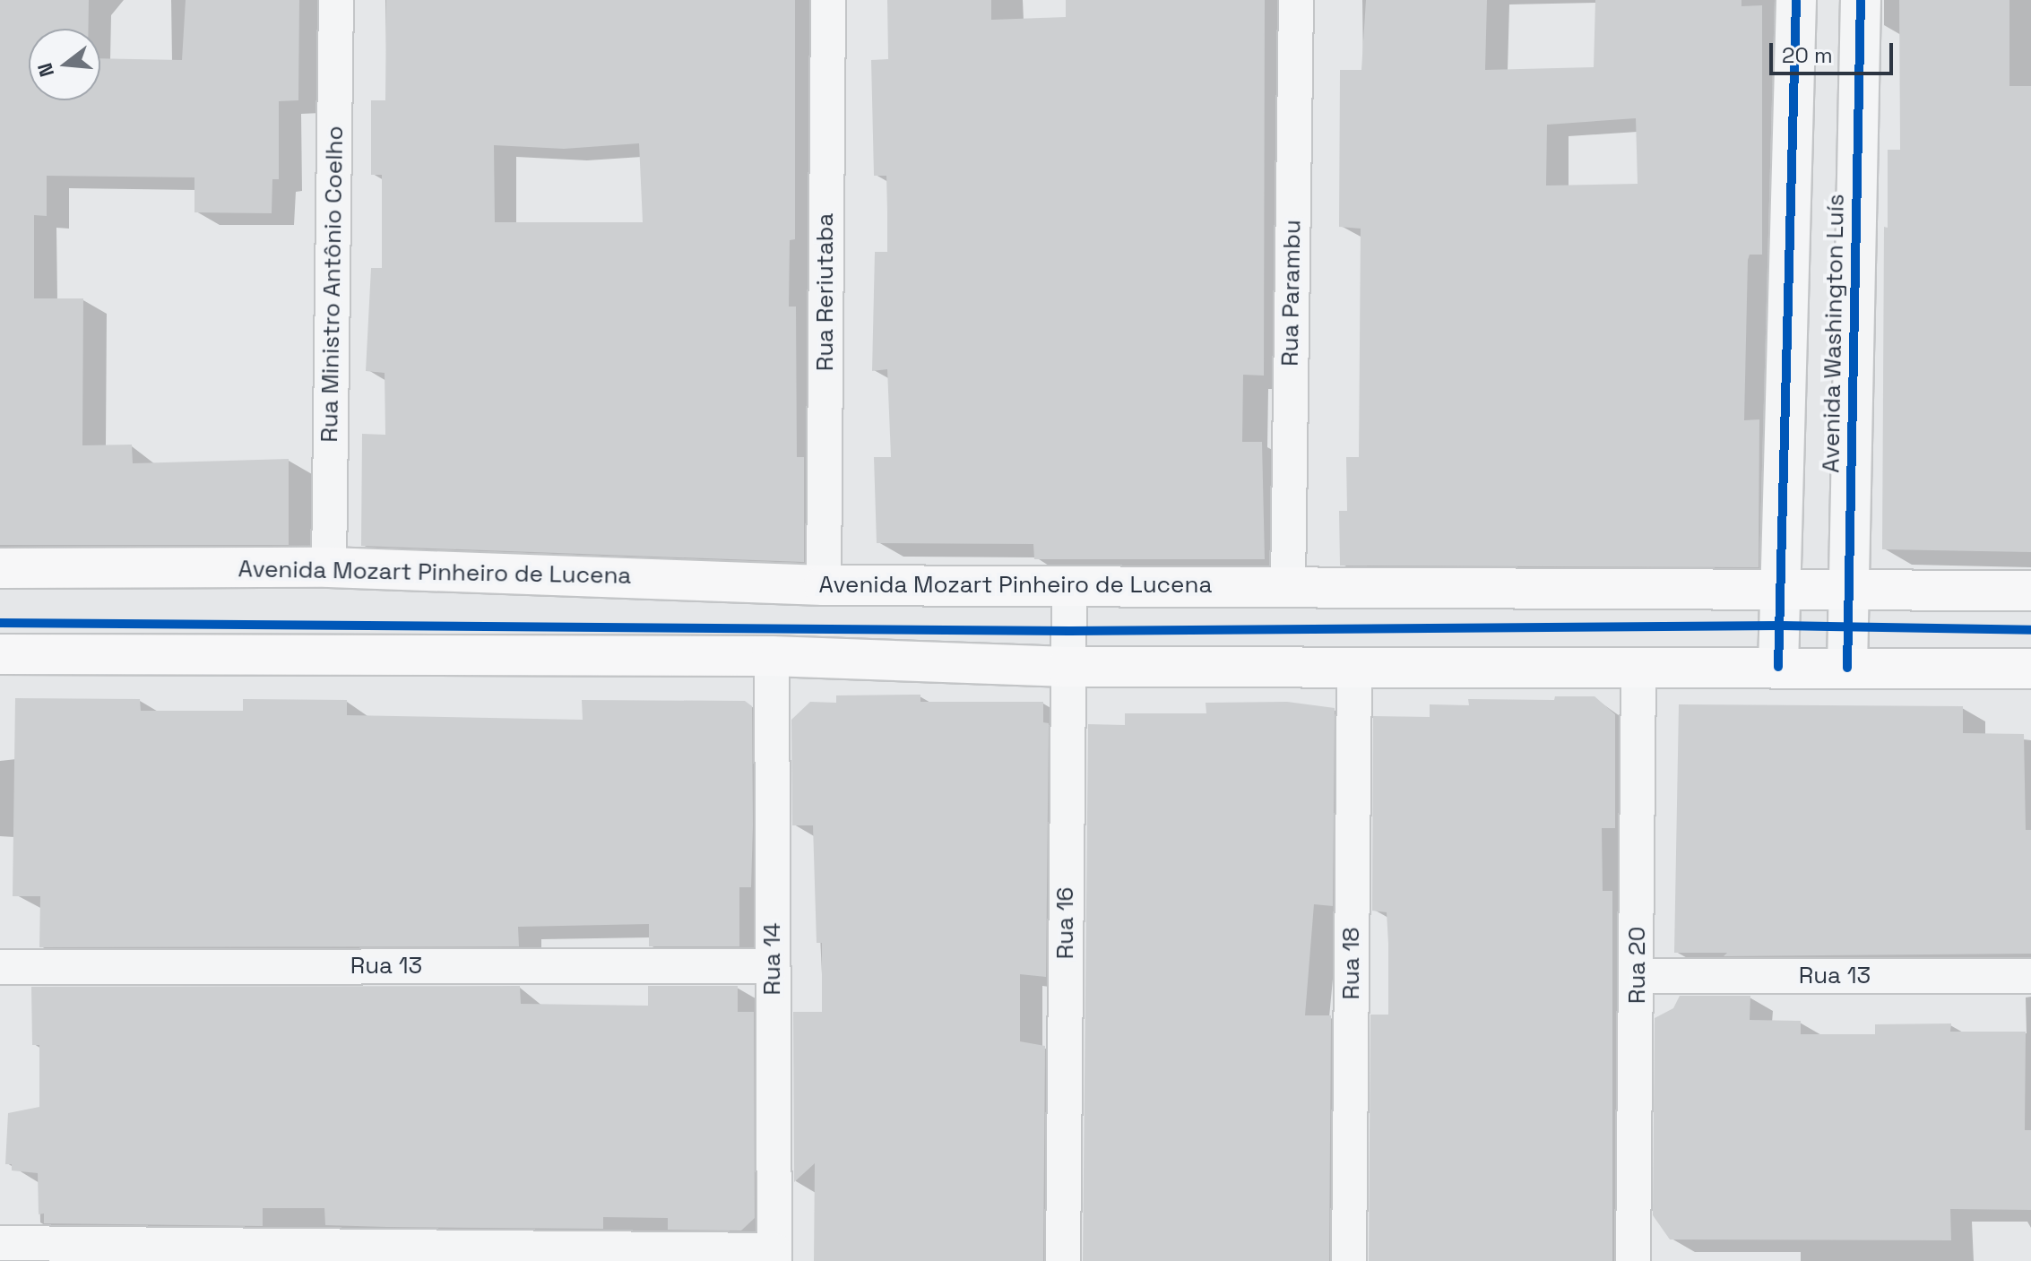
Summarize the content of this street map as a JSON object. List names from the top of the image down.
{
  "streets": {
    "main road": ["Avenida Mozart Pinheiro de Lucena"],
    "street": [
      "Rua Ministro Antônio Coelho",
      "Rua Reriutaba",
      "Rua Parambu",
      "Avenida Washington Luís",
      "Rua 16",
      "Rua 14",
      "Rua 18",
      "Rua 20",
      "Rua 13"
    ]
  },
  "crossings": [
    ["Rua Ministro Antônio Coelho", "Avenida Mozart Pinheiro de Lucena"],
    ["Rua Reriutaba", "Avenida Mozart Pinheiro de Lucena"],
    ["Rua Parambu", "Avenida Mozart Pinheiro de Lucena"],
    ["Avenida Washington Luís", "Avenida Mozart Pinheiro de Lucena"],
    ["Avenida Mozart Pinheiro de Lucena", "Rua 16"],
    ["Rua 14", "Rua 13"],
    ["Rua 20", "Rua 13"]
  ],
  "scale_bar": "20 m",
  "north": "left"
}
